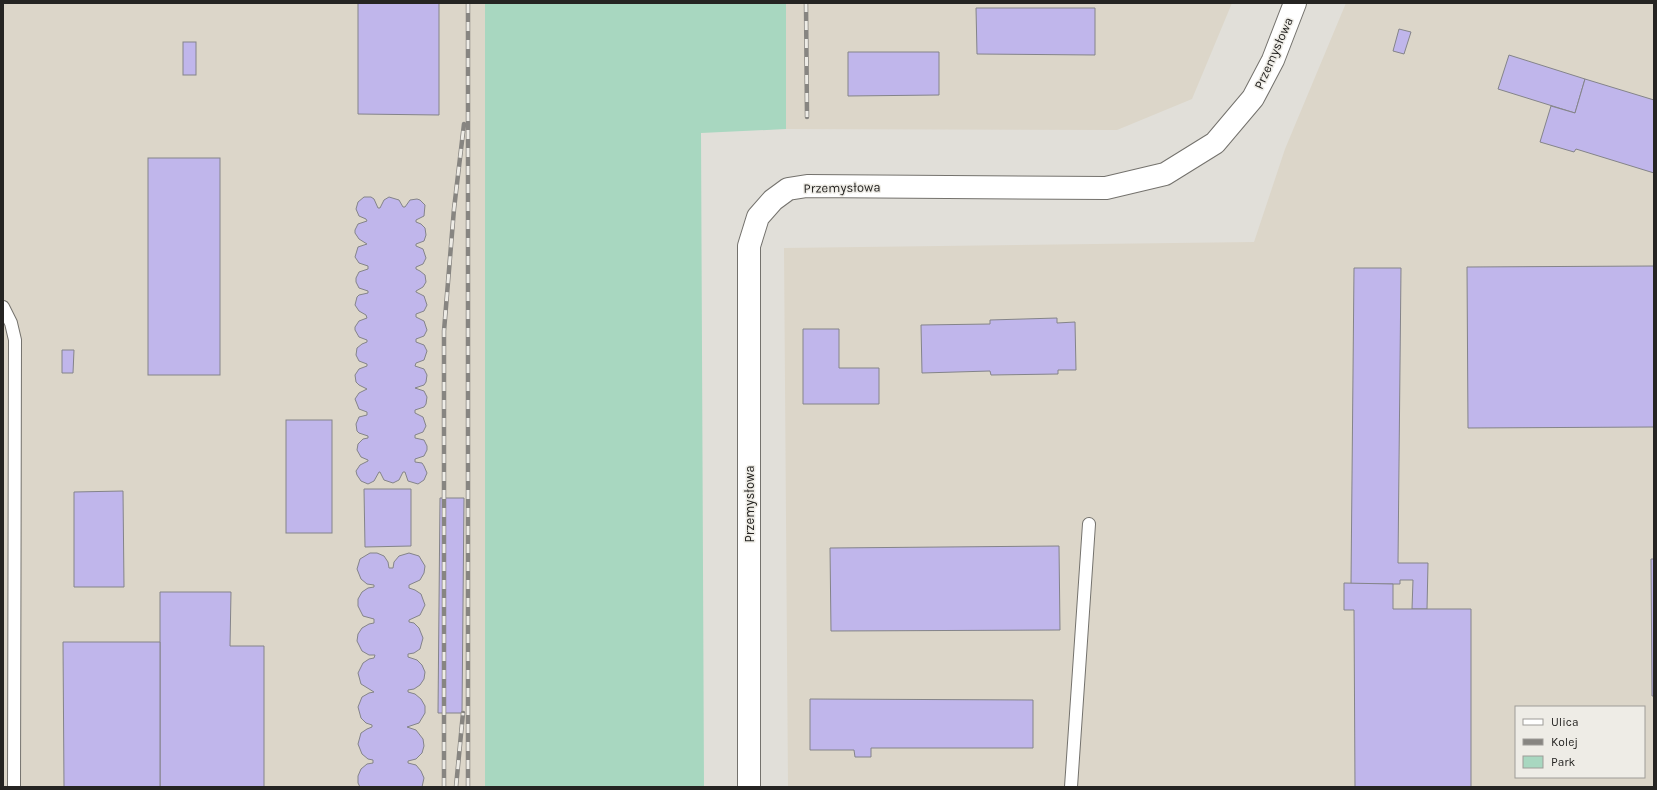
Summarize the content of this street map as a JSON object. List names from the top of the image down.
{
  "streets": {
    "street": ["Przemysłowa"]
  },
  "legend": ["Ulica", "Kolej", "Park"]
}
